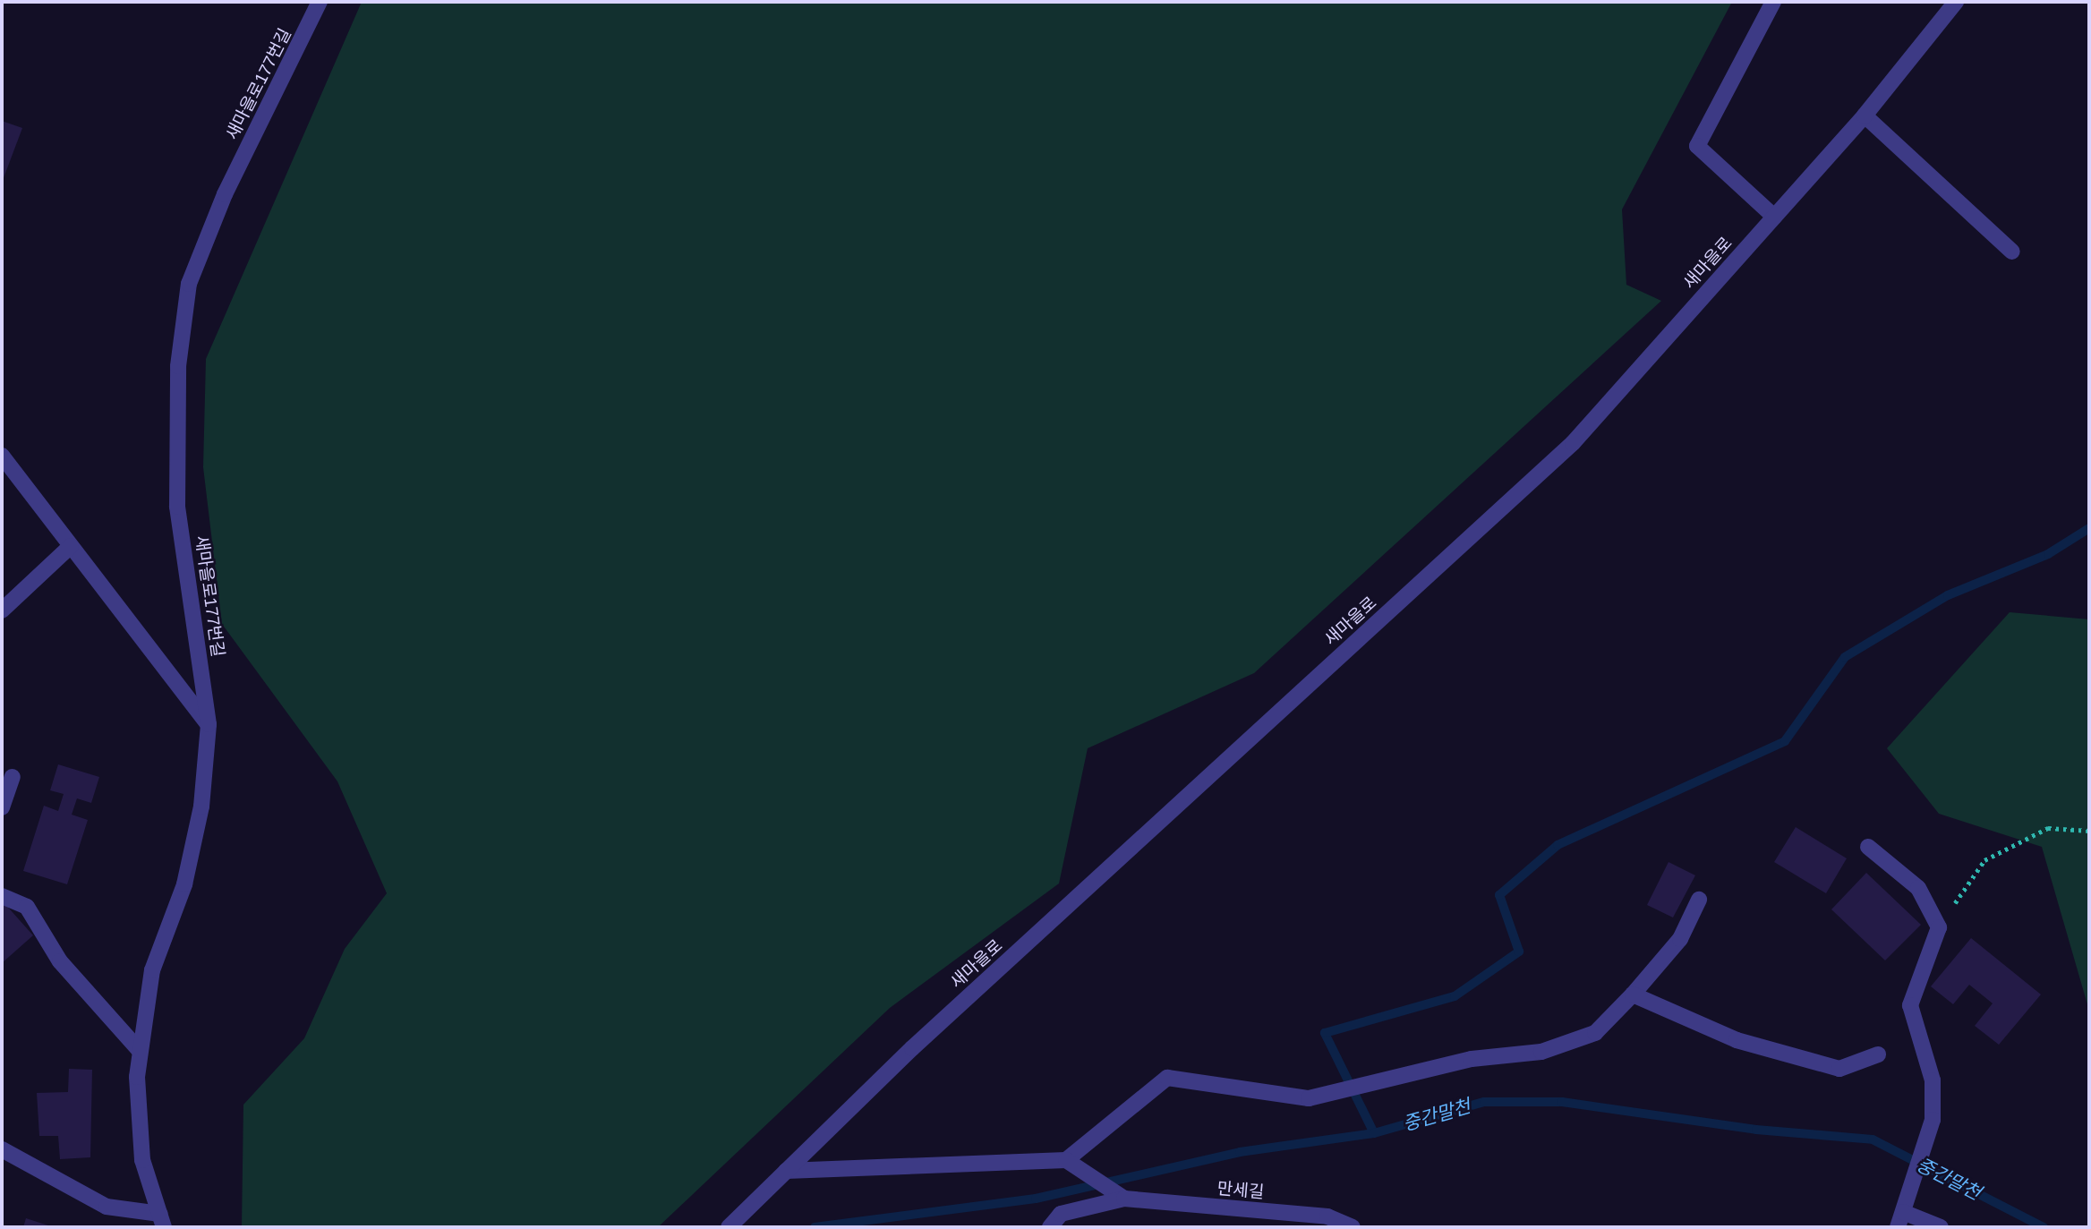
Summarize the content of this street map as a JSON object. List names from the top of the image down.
{
  "streets": {
    "street": ["새마을로177번길", "새마을로", "만세길"]
  },
  "water": ["중간말천"]
}
